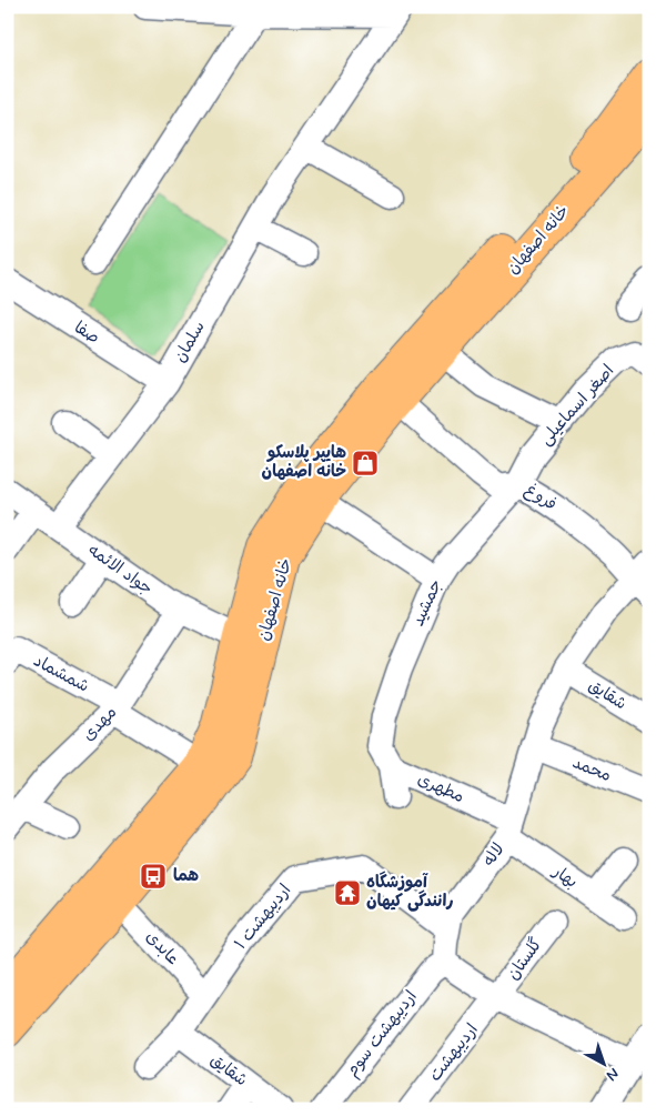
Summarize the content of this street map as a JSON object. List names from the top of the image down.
{
  "streets": {
    "main road": ["خانه اصفهان"],
    "street": [
      "صفا",
      "سلمان",
      "اصغر اسماعیلی",
      "فروغ",
      "جواد الائمه",
      "جمشید",
      "شمشماد",
      "شقایق",
      "مهدی",
      "محمد",
      "مطهری",
      "لاله",
      "بهار",
      "اردیبهشت ۱",
      "عابدی",
      "گلستان",
      "اردیبهشت سوم",
      "اردیبهشت"
    ]
  },
  "crossings": [
    ["خانه اصفهان", "فروغ"],
    ["خانه اصفهان", "جواد الائمه"],
    ["خانه اصفهان", "شمشماد"],
    ["خانه اصفهان", "عابدی"],
    ["صفا", "سلمان"],
    ["سلمان", "جواد الائمه"],
    ["اصغر اسماعیلی", "فروغ"],
    ["اصغر اسماعیلی", "جمشید"],
    ["فروغ", "جمشید"],
    ["فروغ", "لاله"],
    ["جواد الائمه", "مهدی"],
    ["جمشید", "مطهری"],
    ["شمشماد", "مهدی"],
    ["شقایق", "لاله"],
    ["شقایق", "اردیبهشت ۱"],
    ["محمد", "لاله"],
    ["مطهری", "لاله"],
    ["مطهری", "بهار"],
    ["لاله", "بهار"],
    ["لاله", "اردیبهشت ۱"],
    ["لاله", "اردیبهشت سوم"],
    ["اردیبهشت ۱", "عابدی"],
    ["گلستان", "اردیبهشت"]
  ],
  "places": {
    "shop": ["هایپر پلاسکو خانه اصفهان"],
    "bus stop": ["هما"],
    "temple": ["آموزشگاه رانندگی کیهان"]
  },
  "north": "bottom right"
}
